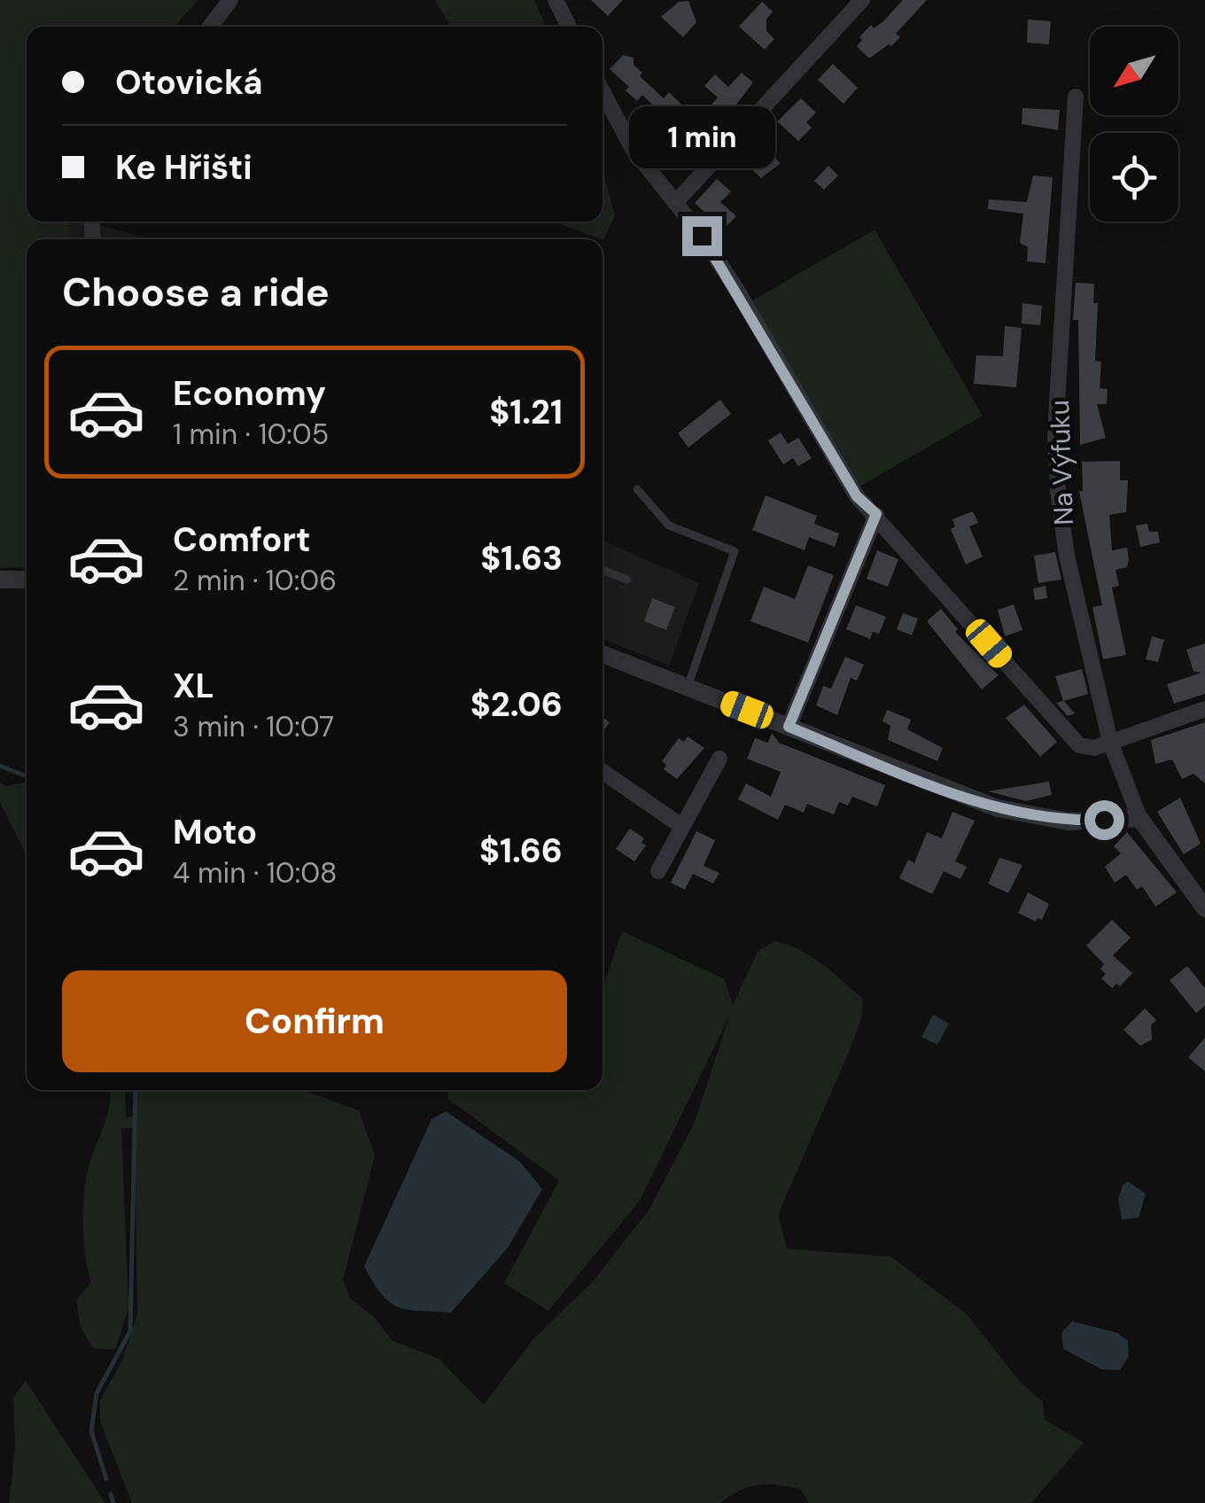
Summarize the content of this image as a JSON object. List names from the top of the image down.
{
  "streets": {
    "street": ["Na Výfuku"]
  },
  "north": "bottom left",
  "page": {
    "banner": ["Otovická", "Ke Hřišti"],
    "bubble": "1 min",
    "heading": "Choose a ride",
    "list": [
      {
        "name": "Economy",
        "note": "1 min · 10:05",
        "value": "$1.21"
      },
      {
        "name": "Comfort",
        "note": "2 min · 10:06",
        "value": "$1.63"
      },
      {
        "name": "XL",
        "note": "3 min · 10:07",
        "value": "$2.06"
      },
      {
        "name": "Moto",
        "note": "4 min · 10:08",
        "value": "$1.66"
      }
    ],
    "buttons": "Confirm"
  }
}
